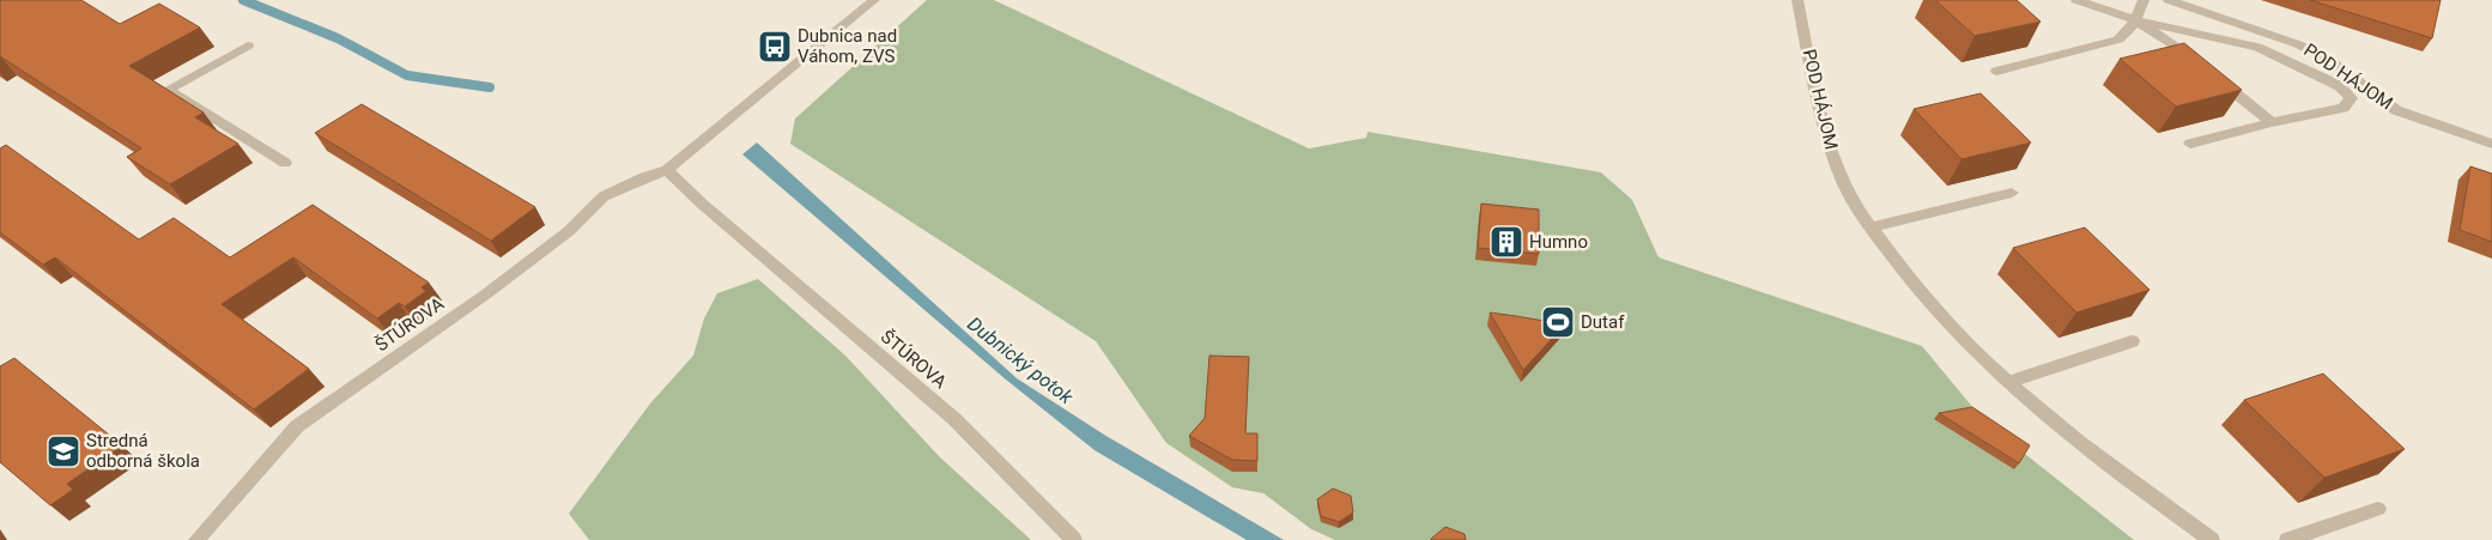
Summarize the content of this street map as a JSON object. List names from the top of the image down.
{
  "streets": {
    "street": ["POD HÁJOM", "ŠTÚROVA"]
  },
  "water": ["Dubnický potok"],
  "places": {
    "bus stop": ["Dubnica nad Váhom, ZVS"],
    "building": ["Humno"],
    "sports": ["Dutaf"],
    "school or university": ["Stredná odborná škola"]
  }
}
